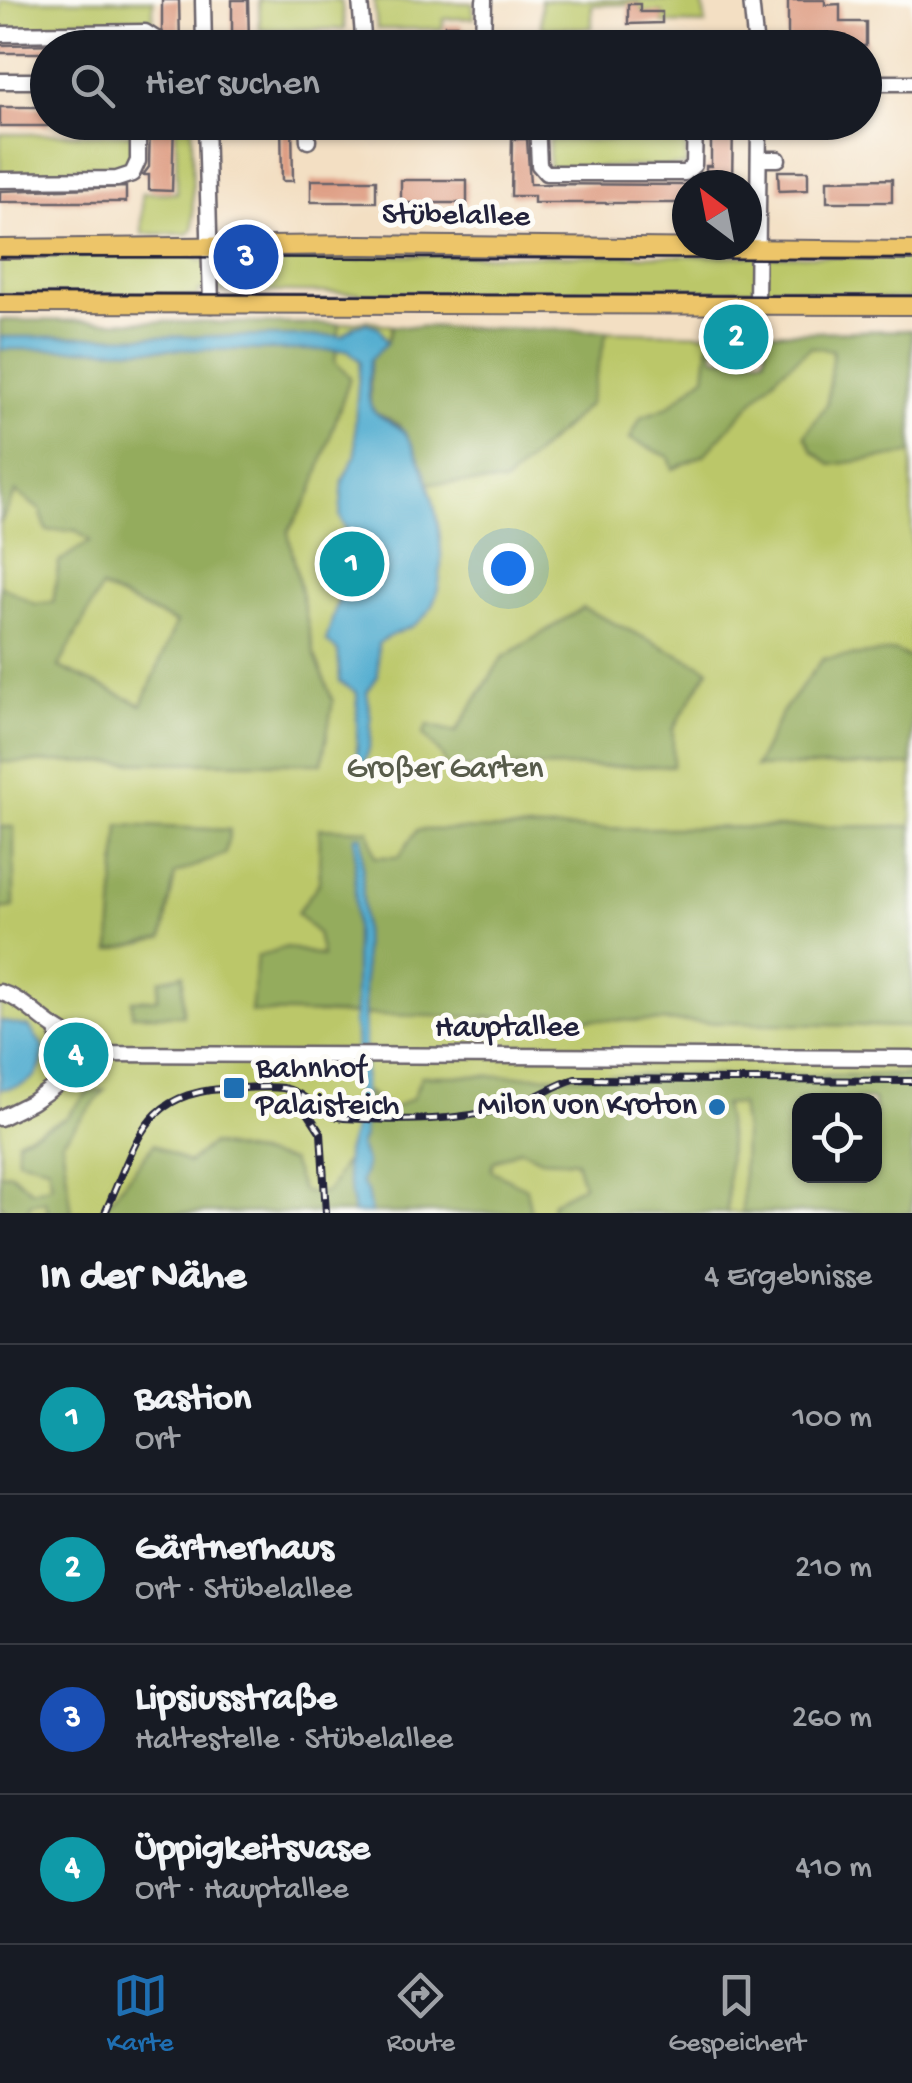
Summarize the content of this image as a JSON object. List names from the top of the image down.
{
  "streets": {
    "main road": ["Stübelallee"],
    "street": ["Hauptallee"]
  },
  "parks": ["Großer Garten"],
  "places": {
    "transit": ["Bahnhof Palaisteich"],
    "other": ["Milon von Kroton"]
  },
  "north": "top left",
  "page": {
    "search": "Hier suchen",
    "pins": [
      "3",
      "2",
      "1",
      "4"
    ],
    "heading": ["In der Nähe", "4 Ergebnisse"],
    "list": [
      {
        "mark": "1",
        "name": "Bastion",
        "note": "Ort",
        "value": "100 m"
      },
      {
        "mark": "2",
        "name": "Gärtnerhaus",
        "note": "Ort · Stübelallee",
        "value": "210 m"
      },
      {
        "mark": "3",
        "name": "Lipsiusstraße",
        "note": "Haltestelle · Stübelallee",
        "value": "260 m"
      },
      {
        "mark": "4",
        "name": "Üppigkeitsvase",
        "note": "Ort · Hauptallee",
        "value": "410 m"
      }
    ],
    "nav": ["Karte", "Route", "Gespeichert"]
  }
}
